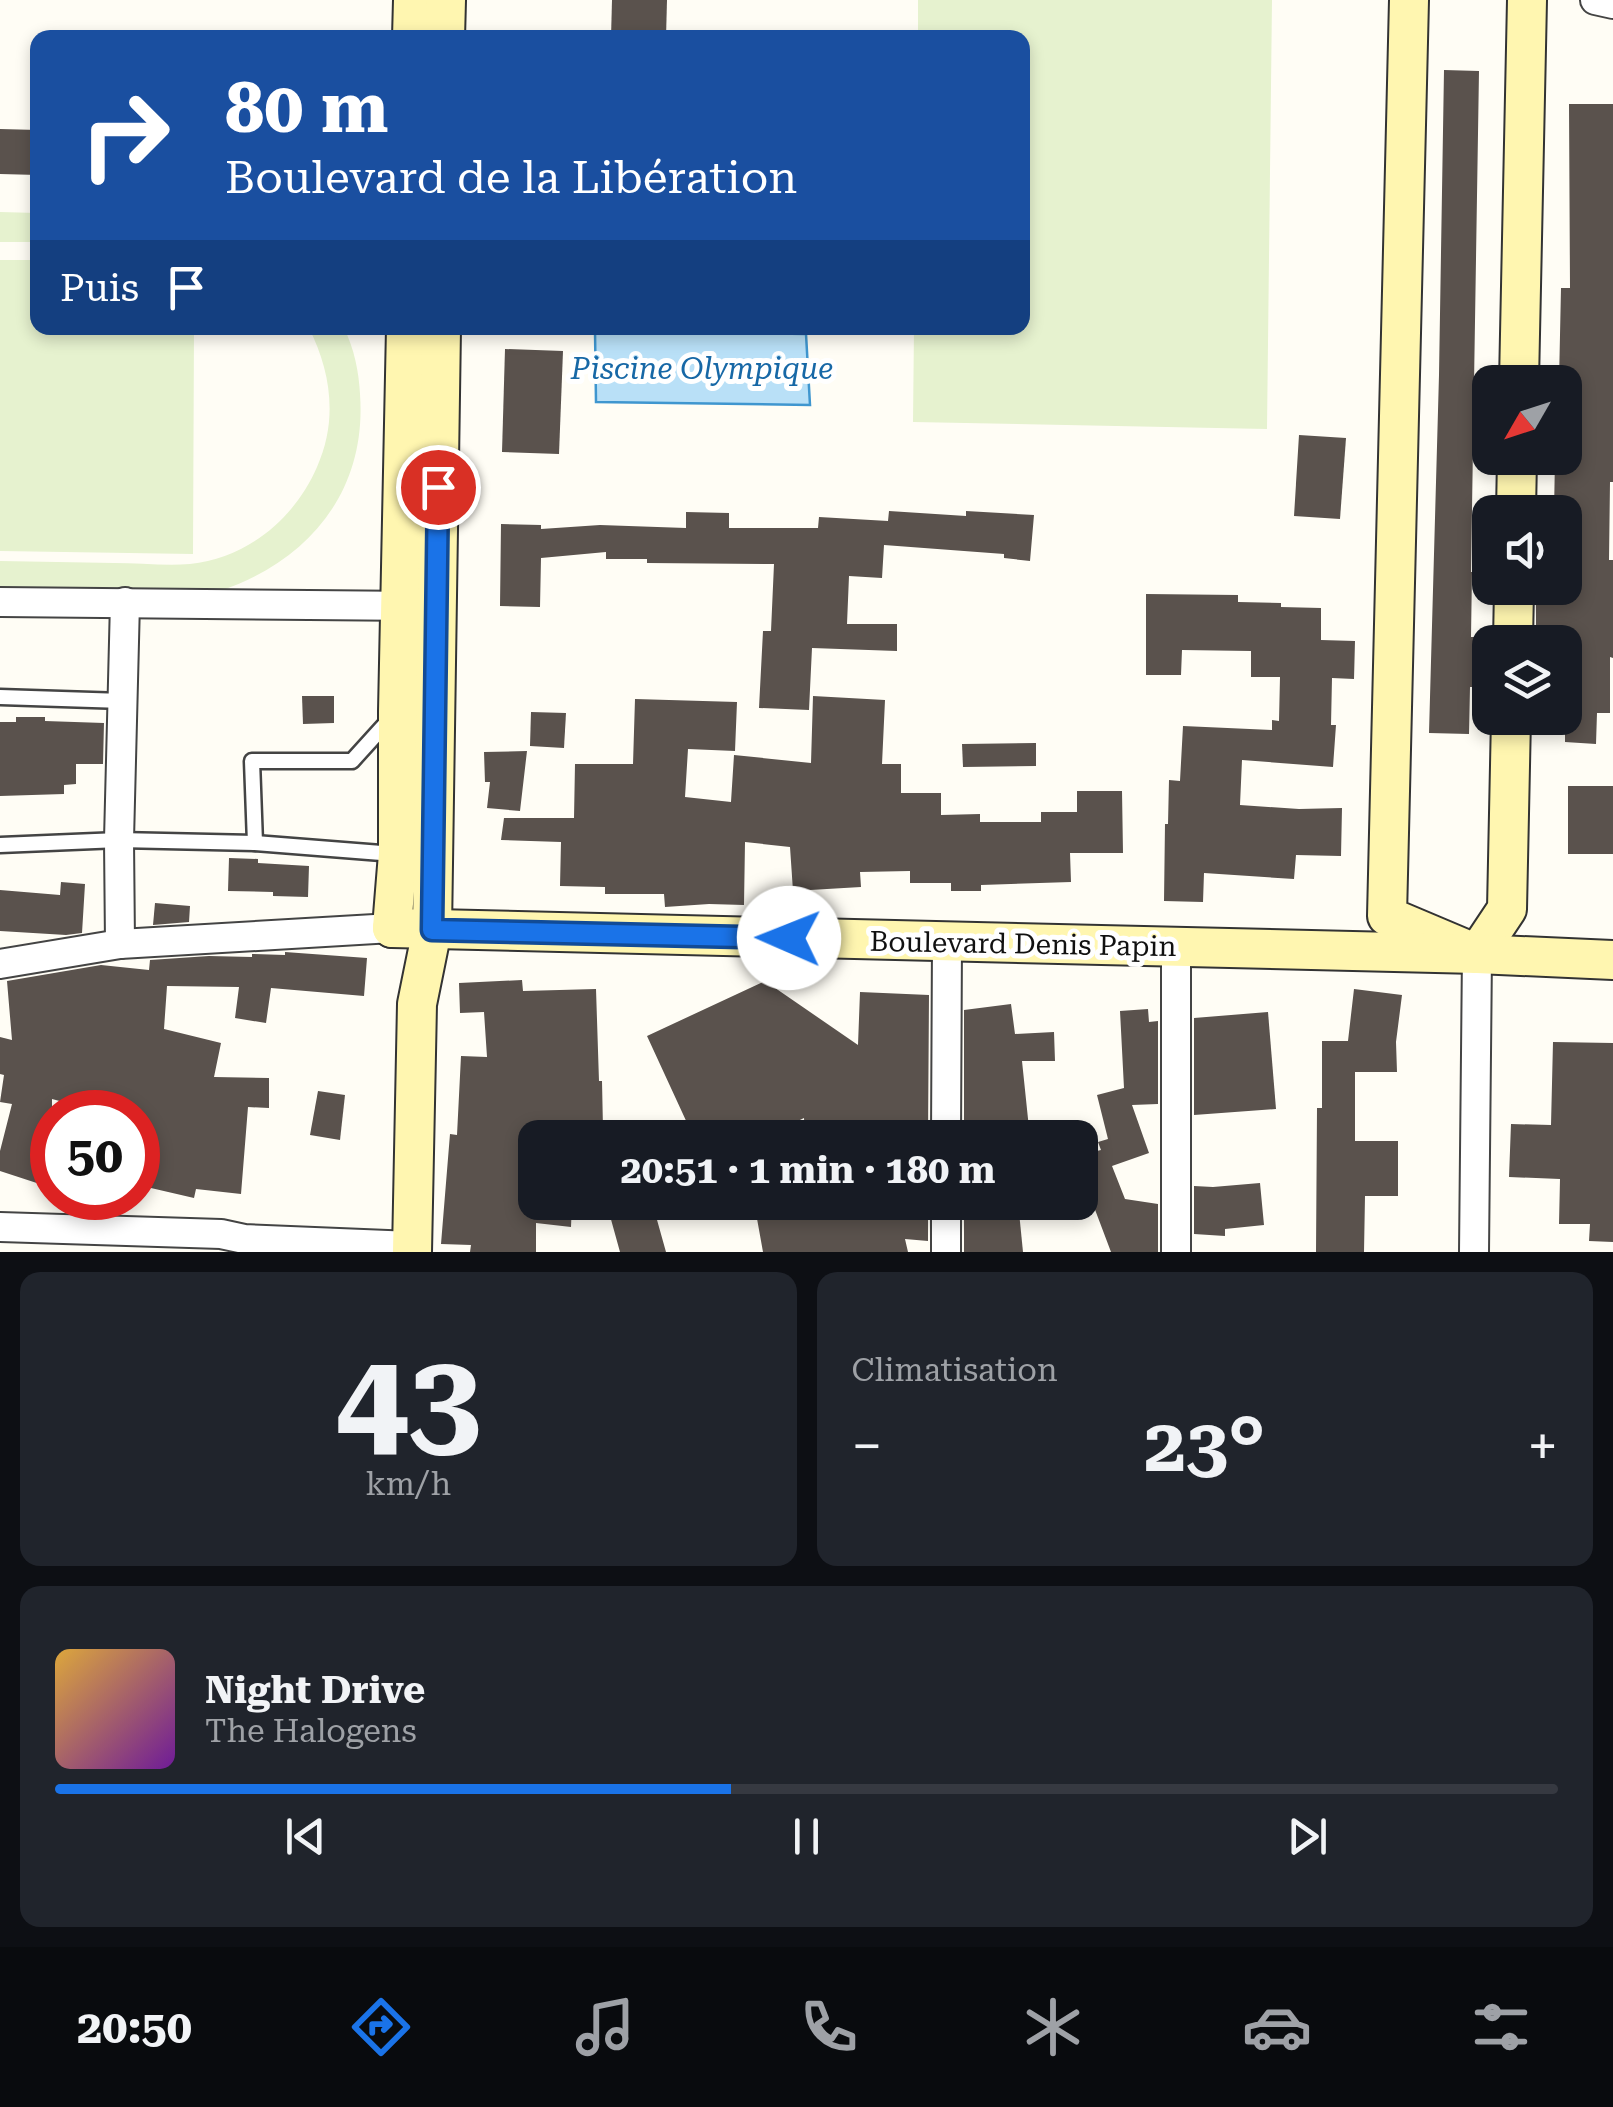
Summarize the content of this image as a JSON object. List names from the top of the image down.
{
  "streets": {
    "main road": ["Boulevard Denis Papin"]
  },
  "water": ["Piscine Olympique"],
  "north": "bottom left",
  "page": {
    "turn": ["80 m", "Boulevard de la Libération"],
    "then": "Puis",
    "limit": "50",
    "trip": "20:51 · 1 min · 180 m",
    "tile": [
      ["43", "km/h"],
      "Climatisation"
    ],
    "heat": ["−", "23°", "+"],
    "song": ["Night Drive", "The Halogens"],
    "tabs": "20:50"
  }
}
